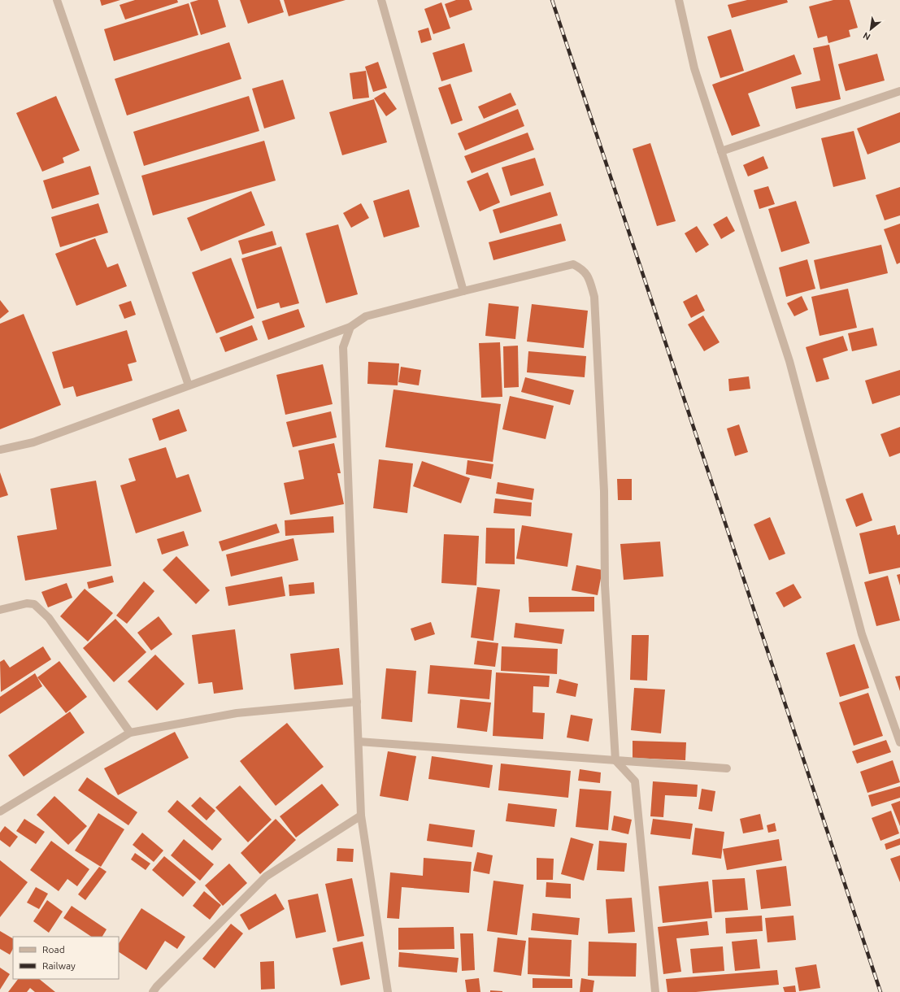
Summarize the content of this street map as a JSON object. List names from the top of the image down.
{
  "legend": ["Road", "Railway"],
  "north": "bottom left"
}
